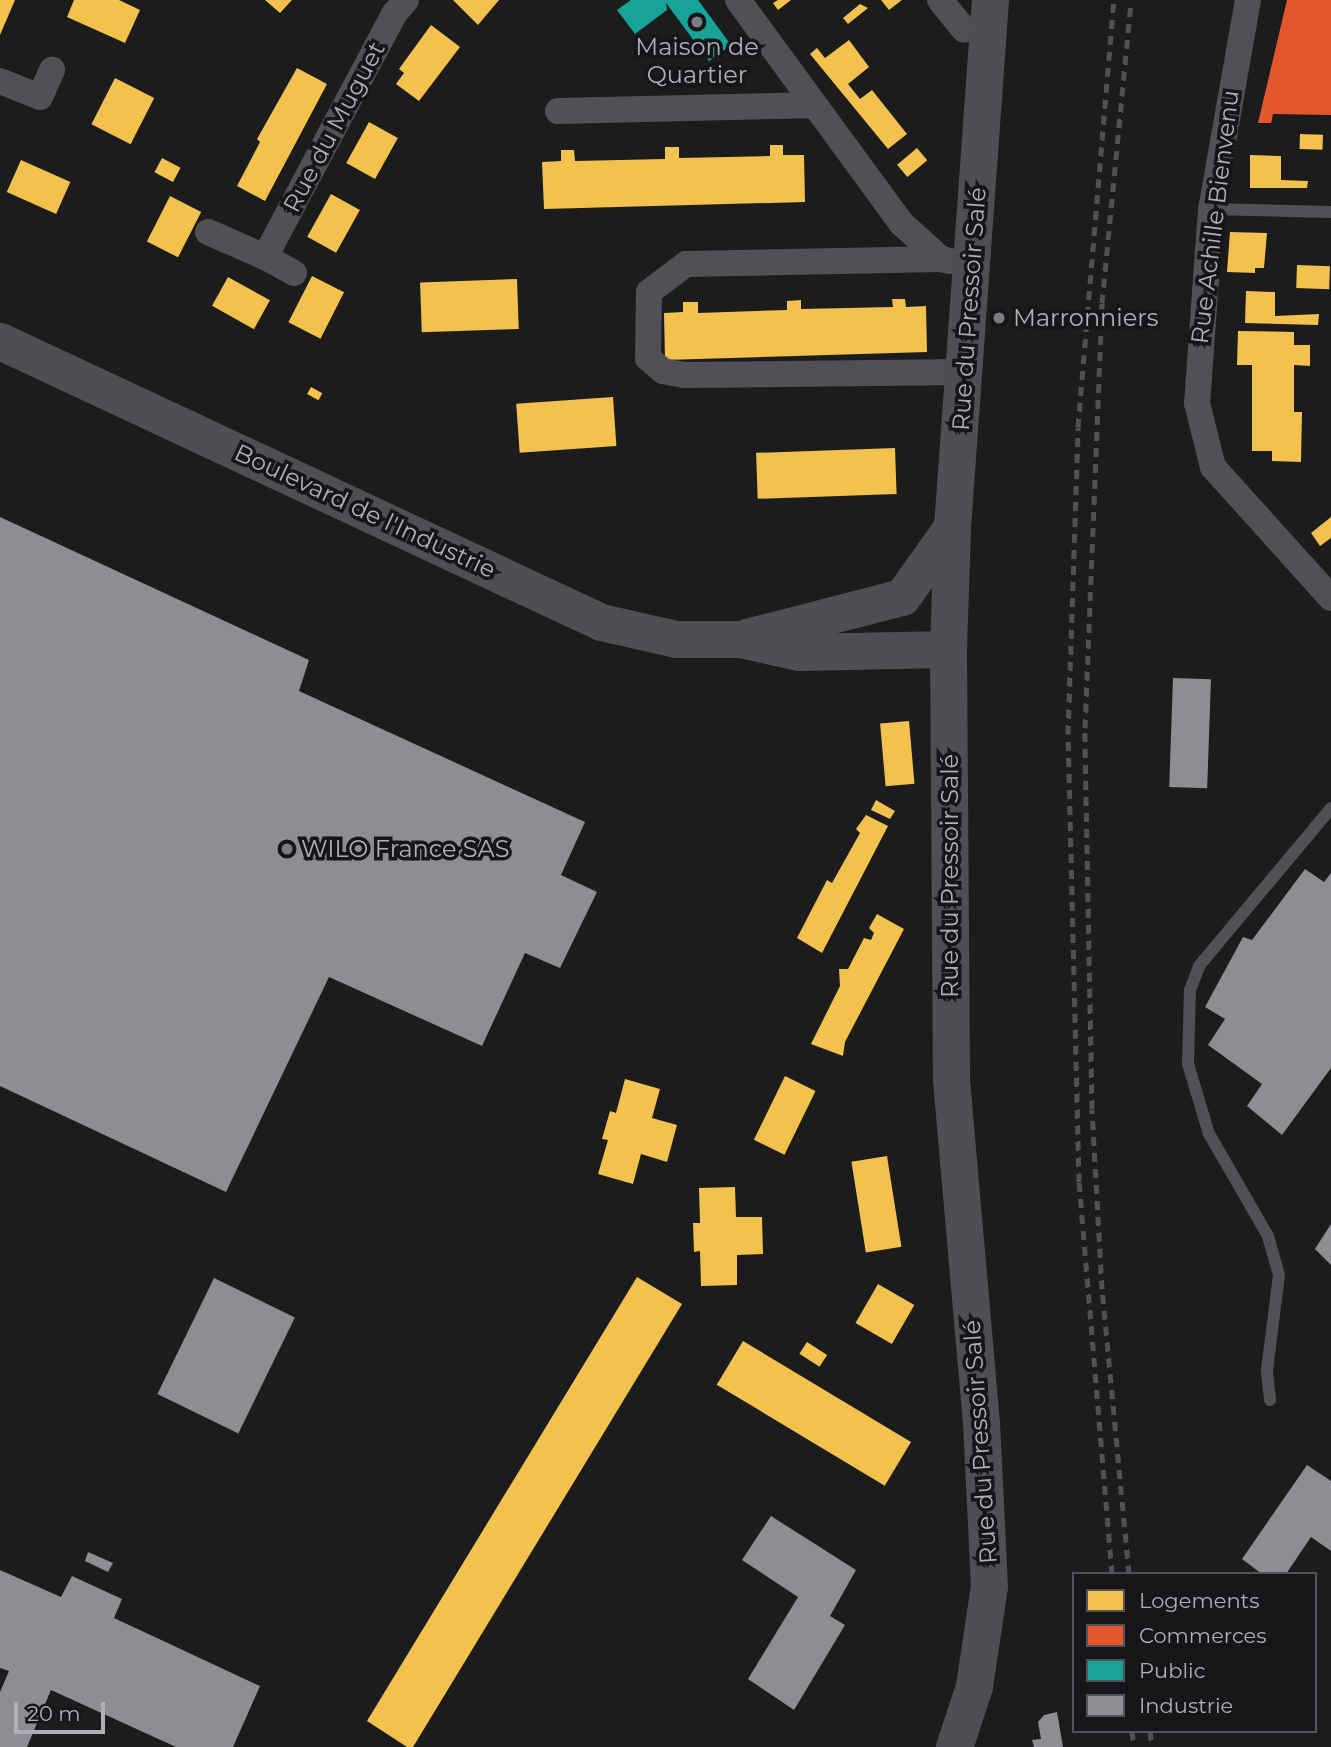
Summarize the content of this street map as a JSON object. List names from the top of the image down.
{
  "streets": {
    "main road": ["Rue du Pressoir Salé", "Boulevard de l'Industrie"],
    "street": ["Rue du Muguet", "Rue Achille Bienvenu"]
  },
  "crossings": [
    ["Rue du Pressoir Salé", "Boulevard de l'Industrie"]
  ],
  "places": ["Maison de Quartier", "Marronniers", "WILO France SAS"],
  "legend": [
    "Logements",
    "Commerces",
    "Public",
    "Industrie"
  ],
  "scale_bar": "20 m"
}
